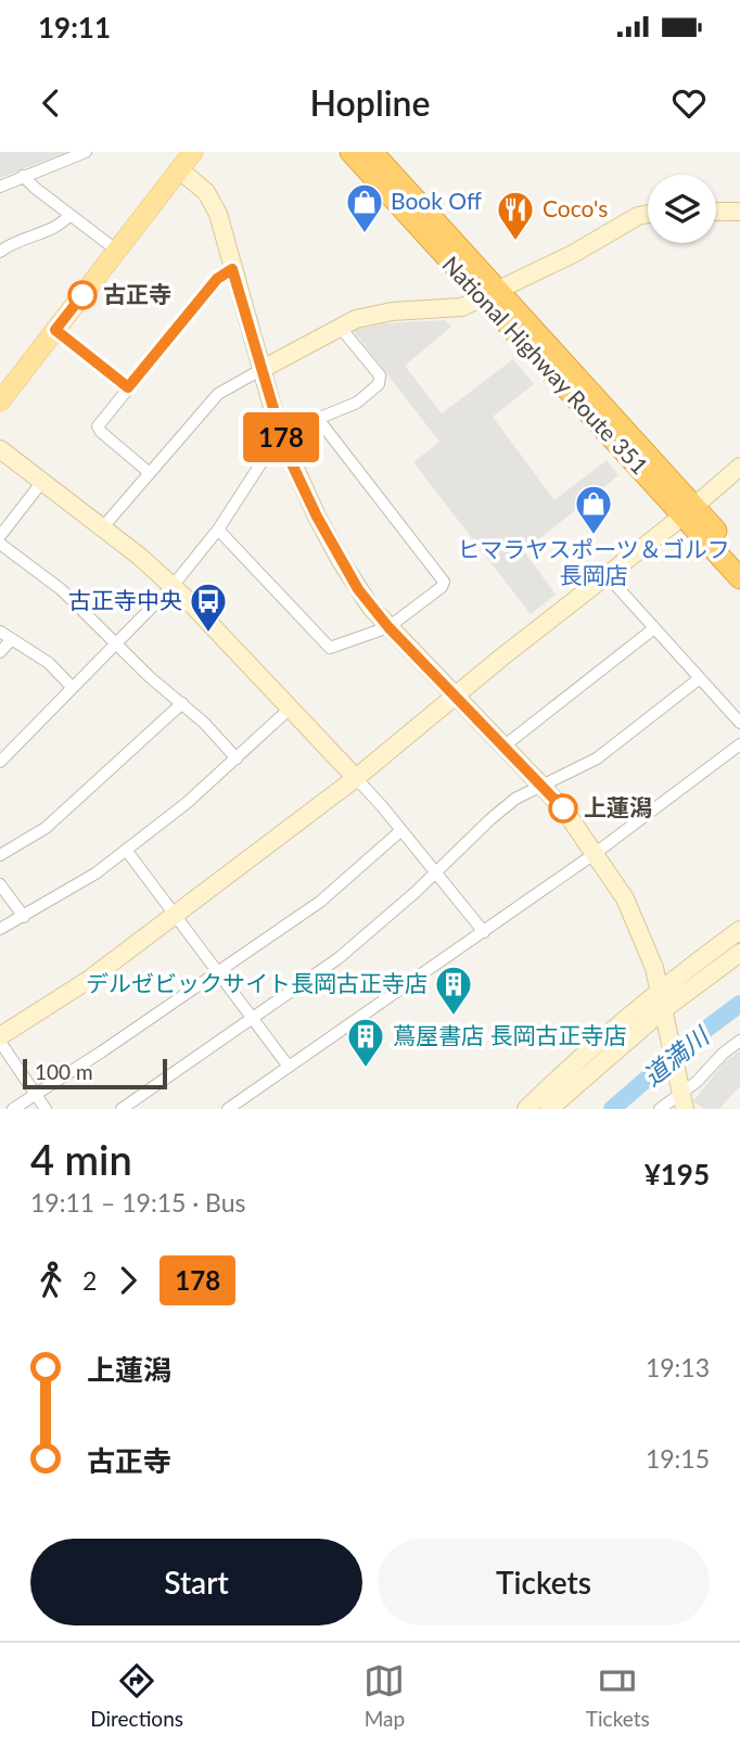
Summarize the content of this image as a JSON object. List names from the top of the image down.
{
  "streets": {
    "highway": ["National Highway Route 351"]
  },
  "water": ["道満川"],
  "places": {
    "shop": ["Book Off", "ヒマラヤスポーツ＆ゴルフ 長岡店"],
    "restaurant": ["Coco's"],
    "other": ["古正寺", "上蓮潟"],
    "bus stop": ["古正寺中央"],
    "building": ["デルゼビックサイト長岡古正寺店", "蔦屋書店 長岡古正寺店"]
  },
  "lines": ["bus line 178"],
  "scale_bar": "100 m",
  "page": {
    "status": "19:11",
    "header": "Hopline",
    "on_map": "178",
    "scale": "100 m",
    "heading": ["4 min", "19:11 – 19:15 · Bus", "¥195"],
    "legs": ["2", "178"],
    "list": [
      {
        "name": "上蓮潟",
        "value": "19:13"
      },
      {
        "name": "古正寺",
        "value": "19:15"
      }
    ],
    "buttons": ["Start", "Tickets"],
    "tabs": ["Directions", "Map", "Tickets"]
  }
}
